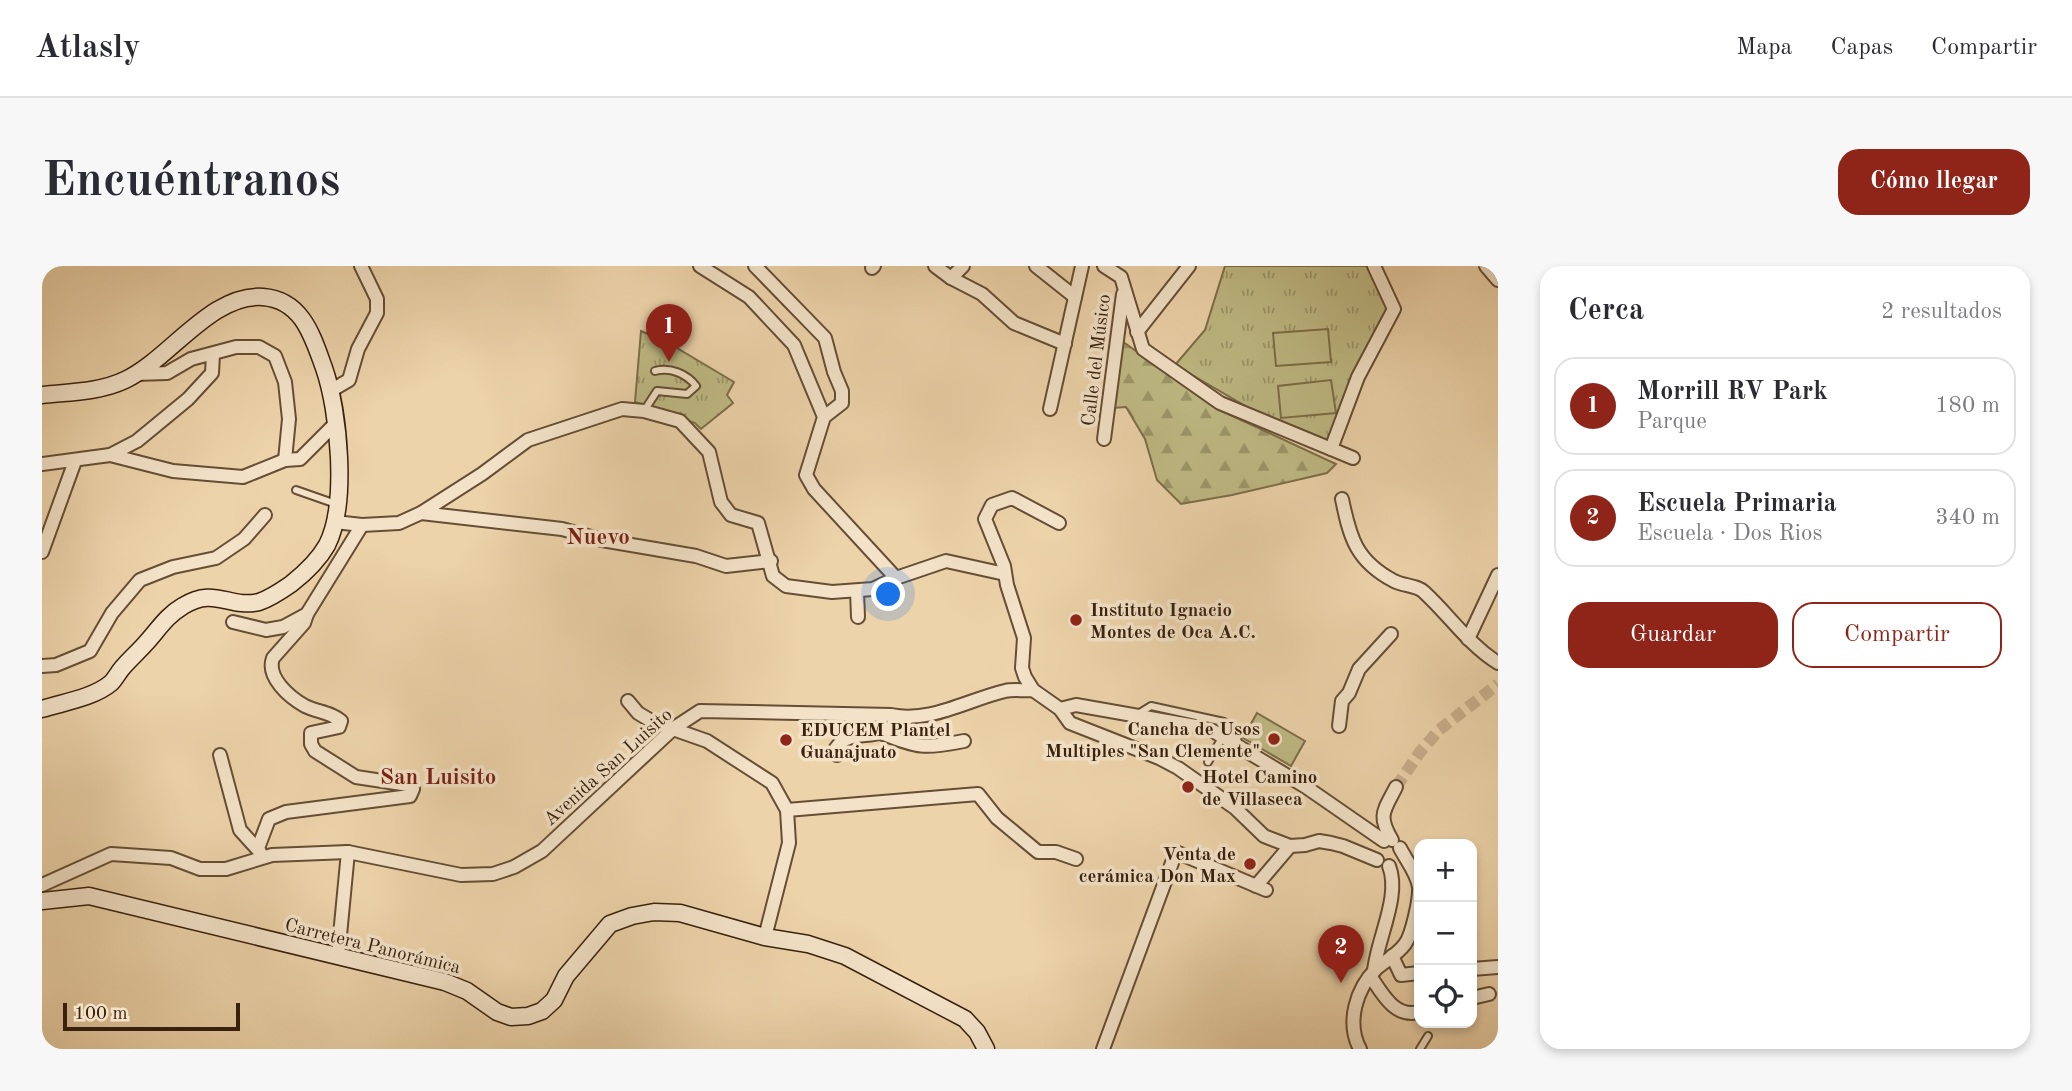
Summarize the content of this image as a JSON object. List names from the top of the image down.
{
  "streets": {
    "street": ["Calle del Músico", "Avenida San Luisito", "Carretera Panorámica"]
  },
  "districts": ["Nuevo", "San Luisito"],
  "places": [
    "Instituto Ignacio Montes de Oca A.C.",
    "Cancha de Usos Multiples \"San Clemente\"",
    "EDUCEM Plantel Guanajuato",
    "Hotel Camino de Villaseca",
    "Venta de cerámica Don Max"
  ],
  "scale_bar": "100 m",
  "page": {
    "header": "Atlasly",
    "nav": ["Mapa", "Capas", "Compartir"],
    "buttons": [
      "Cómo llegar",
      ["Guardar", "Compartir"]
    ],
    "title": "Encuéntranos",
    "heading": ["Cerca", "2 resultados"],
    "pins": ["1", "2"],
    "list": [
      {
        "mark": "1",
        "name": "Morrill RV Park",
        "note": "Parque",
        "value": "180 m"
      },
      {
        "mark": "2",
        "name": "Escuela Primaria",
        "note": "Escuela · Dos Rios",
        "value": "340 m"
      }
    ],
    "map_buttons": ["+", "−"],
    "scale": "100 m"
  }
}
